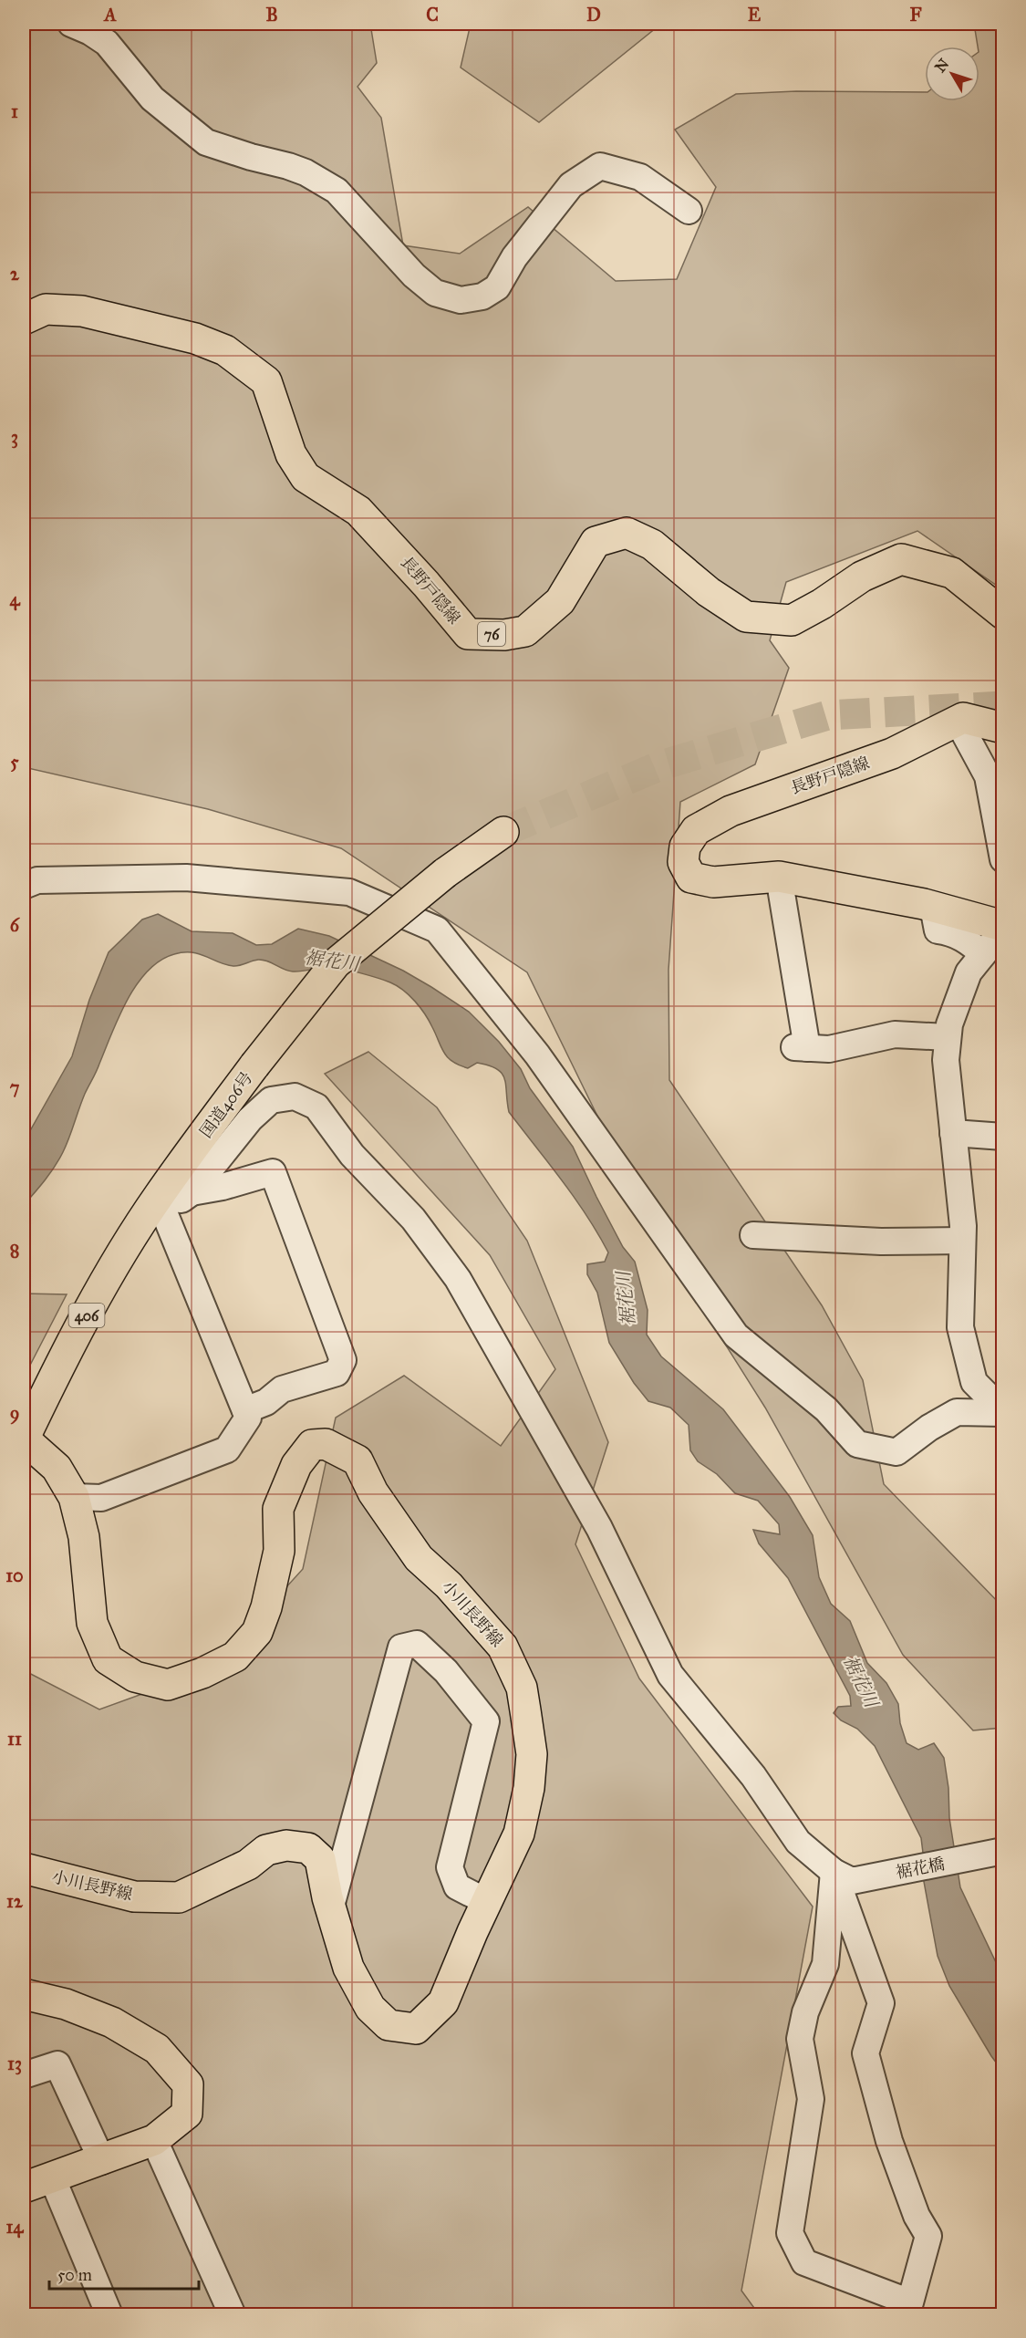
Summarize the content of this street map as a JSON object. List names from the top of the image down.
{
  "streets": {
    "main road": [
      "長野戸隠線",
      "76",
      "国道406号",
      "406",
      "小川長野線"
    ],
    "street": ["裾花橋"]
  },
  "crossings": [
    ["国道406号", "小川長野線"]
  ],
  "water": ["裾花川"],
  "scale_bar": "50 m",
  "north": "top left",
  "grid": {
    "columns": [
      "A",
      "B",
      "C",
      "D",
      "E",
      "F"
    ],
    "rows": [
      "1",
      "2",
      "3",
      "4",
      "5",
      "6",
      "7",
      "8",
      "9",
      "10",
      "11",
      "12",
      "13",
      "14"
    ]
  }
}
